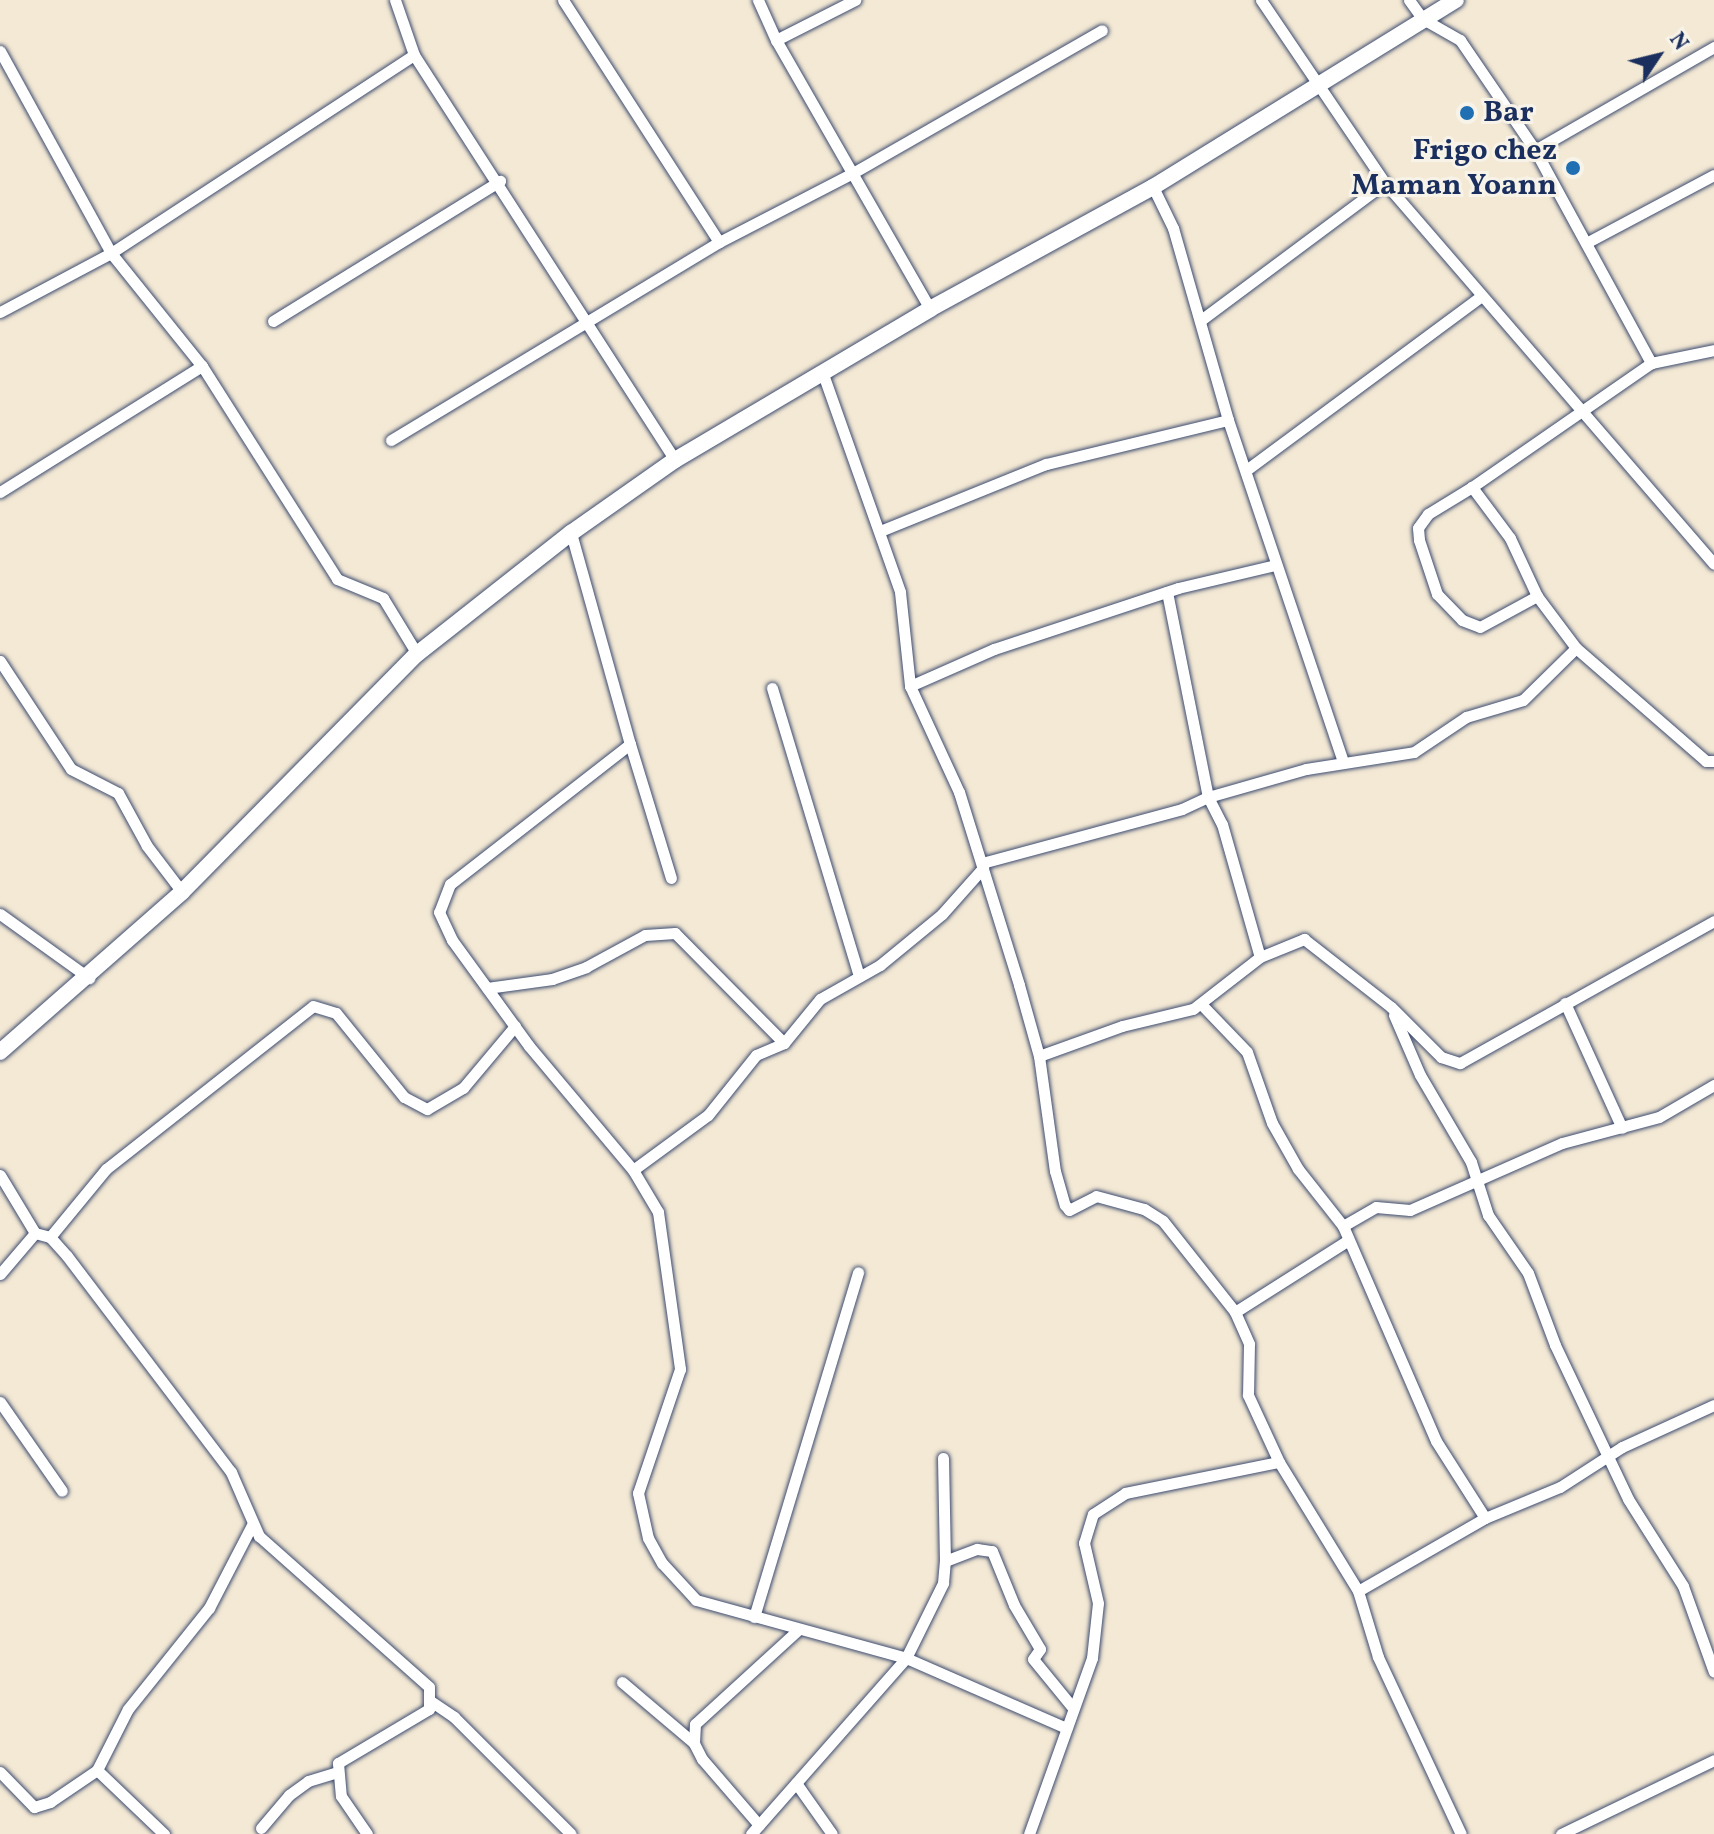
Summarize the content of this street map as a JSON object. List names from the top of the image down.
{
  "places": ["Bar", "Frigo chez Maman Yoann"],
  "north": "top right"
}
